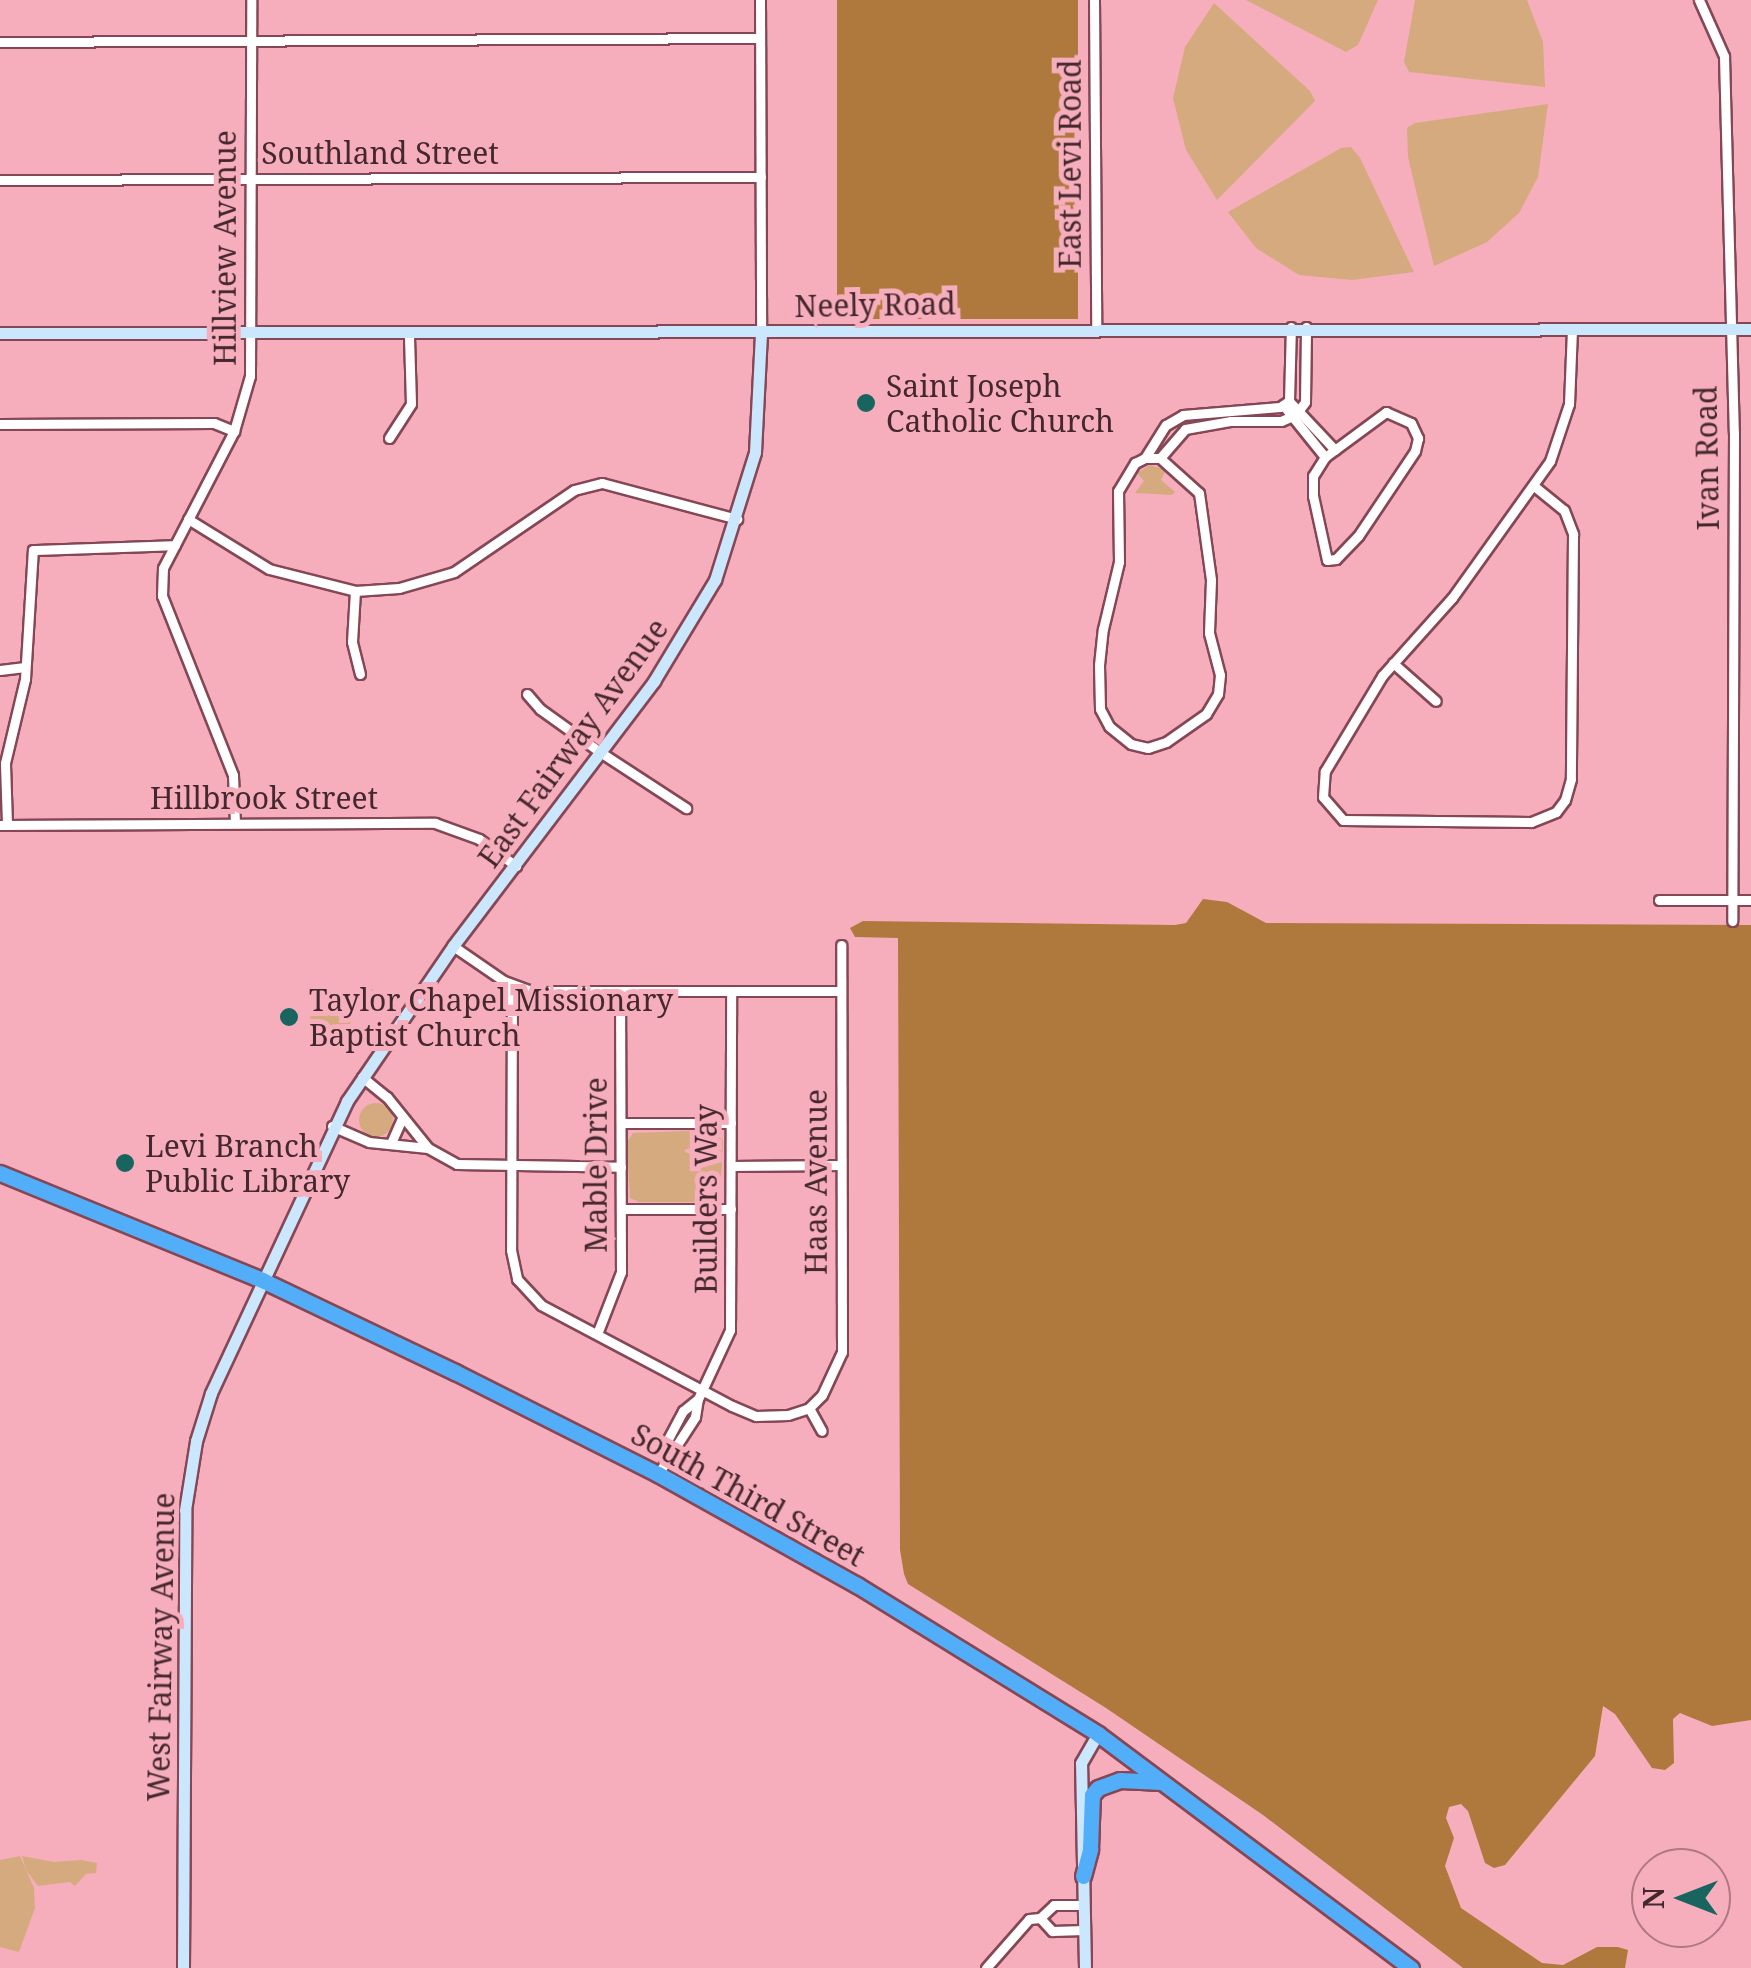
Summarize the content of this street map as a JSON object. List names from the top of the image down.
{
  "streets": {
    "highway": ["South Third Street"],
    "street": [
      "Southland Street",
      "East Levi Road",
      "Hillview Avenue",
      "Neely Road",
      "Ivan Road",
      "East Fairway Avenue",
      "Hillbrook Street",
      "Mable Drive",
      "Haas Avenue",
      "Builders Way",
      "West Fairway Avenue"
    ]
  },
  "crossings": [
    ["Southland Street", "Hillview Avenue"],
    ["Southland Street", "East Fairway Avenue"],
    ["East Levi Road", "Neely Road"],
    ["Hillview Avenue", "Neely Road"],
    ["Hillview Avenue", "Hillbrook Street"],
    ["Neely Road", "Ivan Road"],
    ["Neely Road", "East Fairway Avenue"],
    ["East Fairway Avenue", "Hillbrook Street"],
    ["East Fairway Avenue", "South Third Street"],
    ["East Fairway Avenue", "West Fairway Avenue"],
    ["Builders Way", "South Third Street"],
    ["South Third Street", "West Fairway Avenue"]
  ],
  "places": ["Saint Joseph Catholic Church", "Taylor Chapel Missionary Baptist Church", "Levi Branch Public Library"],
  "north": "left"
}
